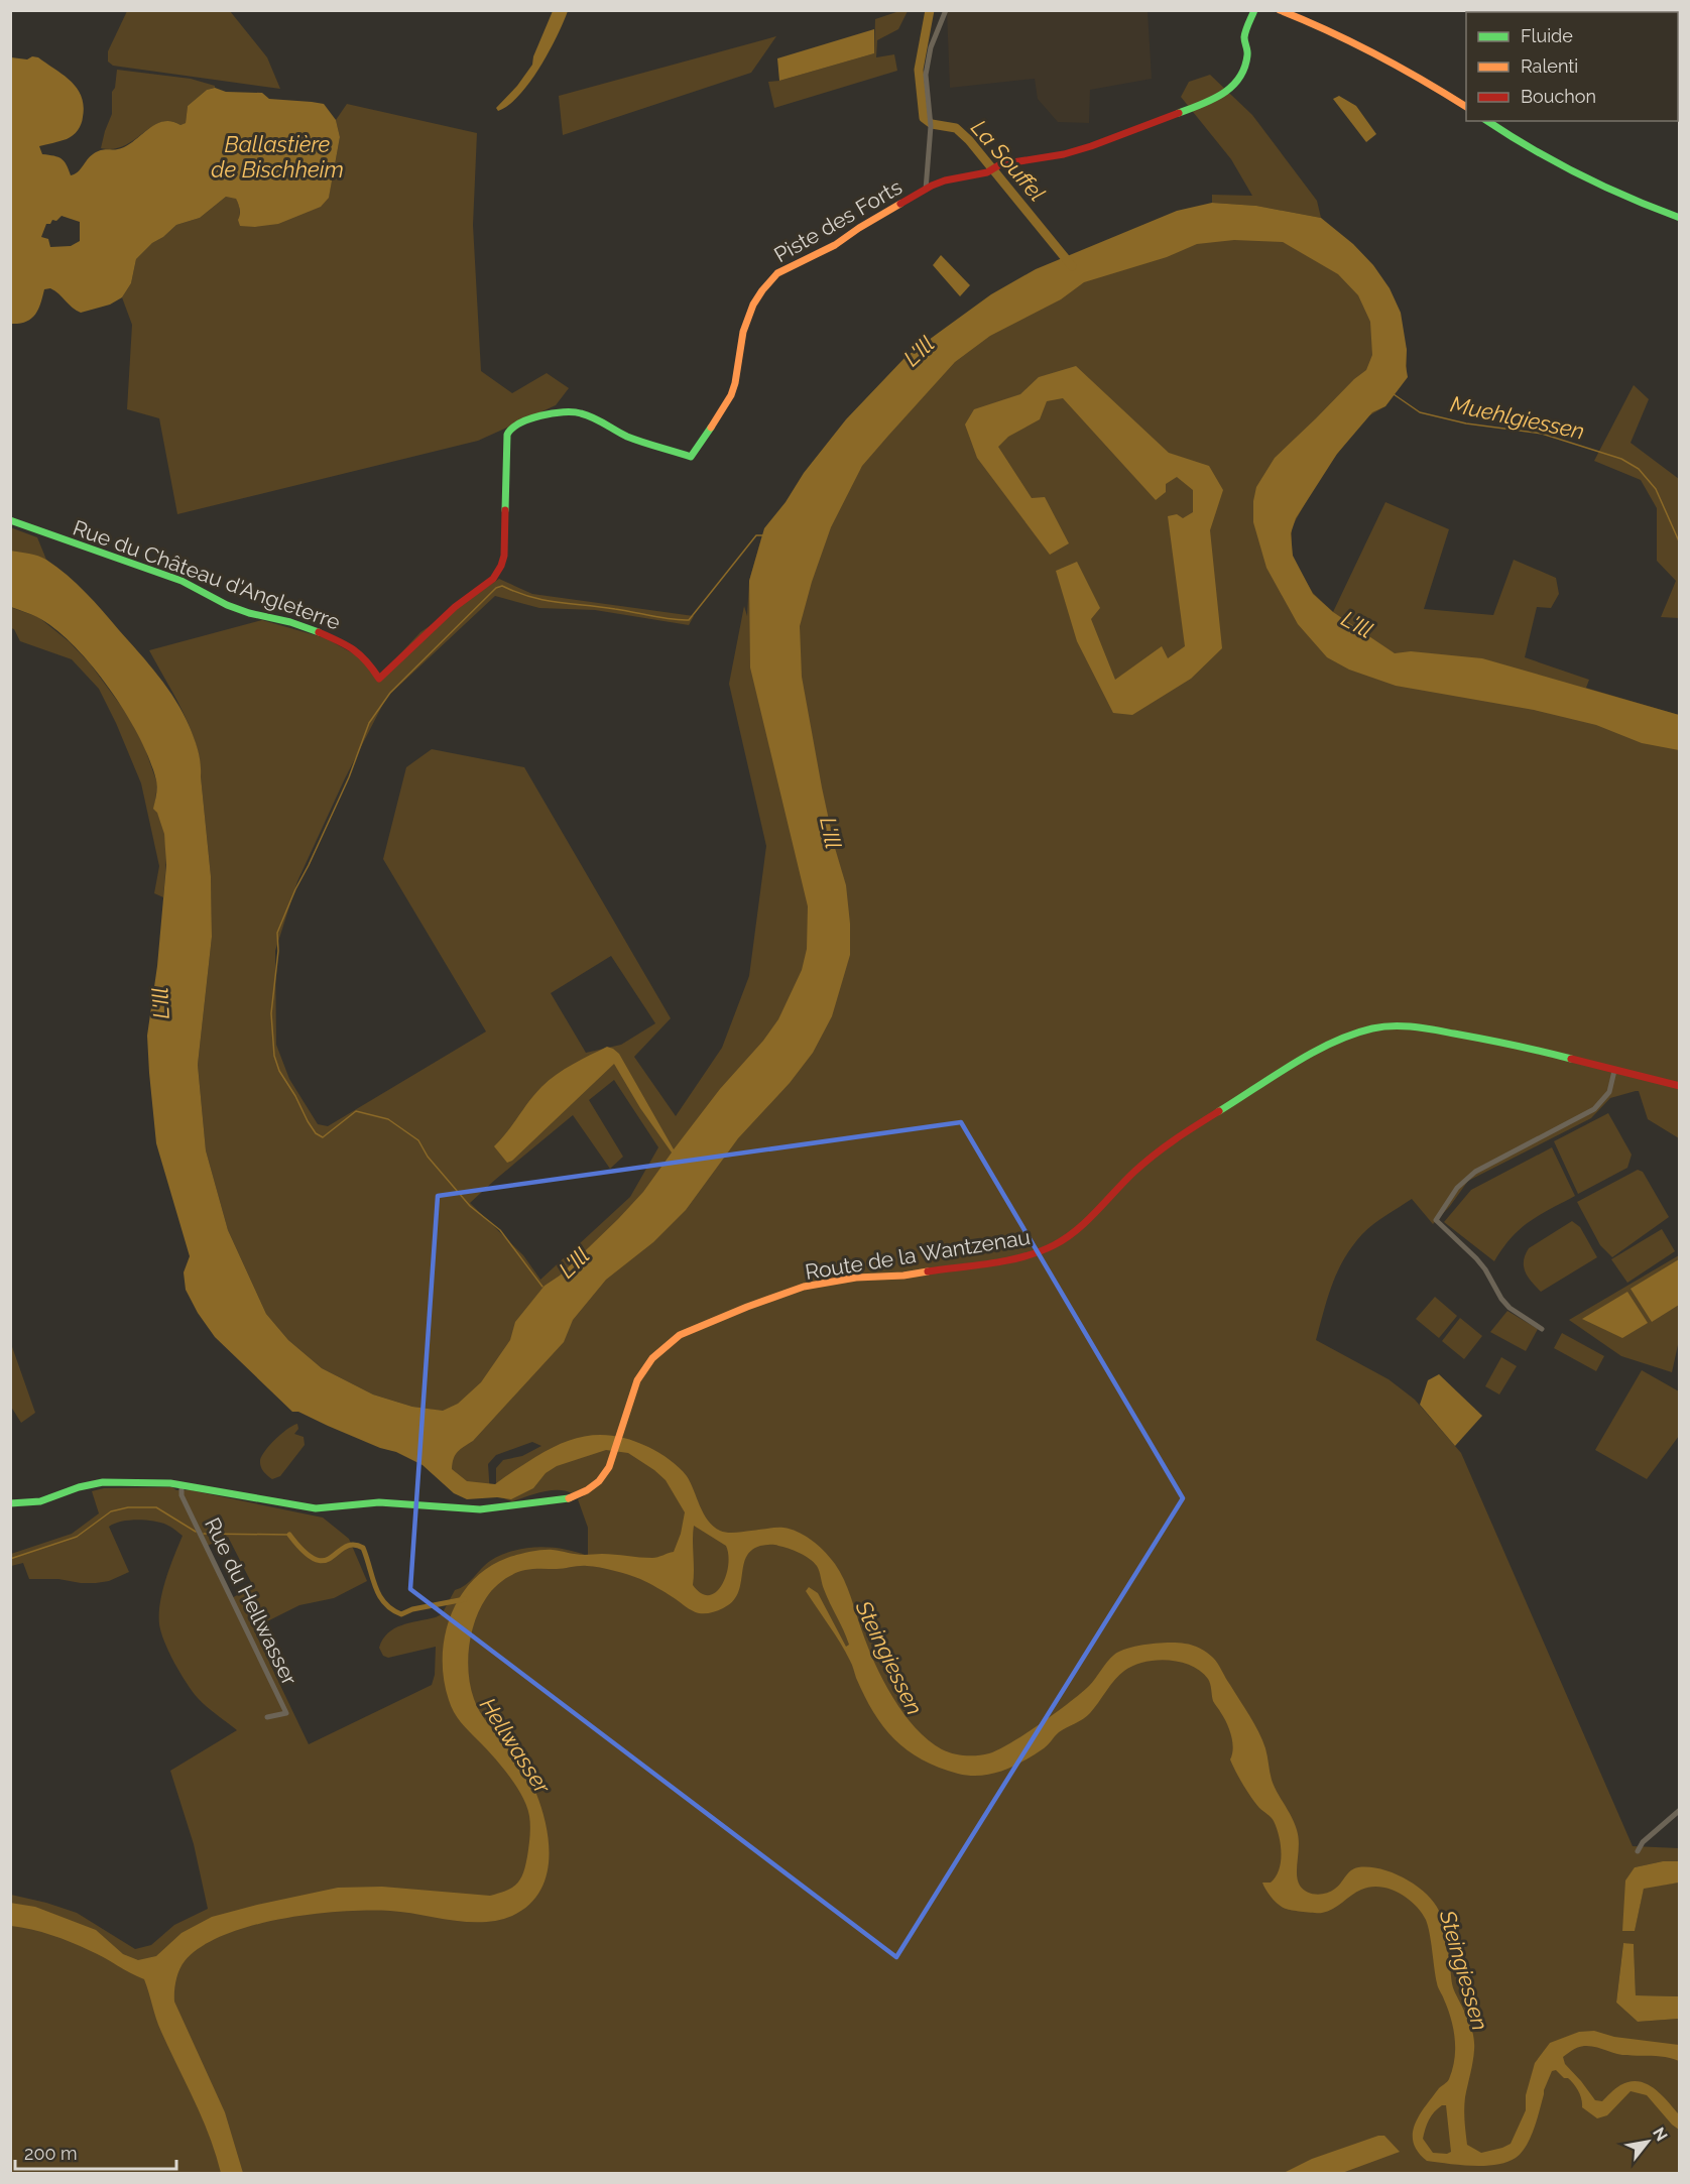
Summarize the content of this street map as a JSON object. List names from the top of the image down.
{
  "streets": {
    "main road": ["Piste des Forts", "Rue du Château d'Angleterre", "Route de la Wantzenau"],
    "street": ["Rue du Hellwasser"]
  },
  "crossings": [
    ["Piste des Forts", "Rue du Château d'Angleterre"],
    ["Route de la Wantzenau", "Rue du Hellwasser"]
  ],
  "water": [
    "Ballastière de Bischheim",
    "La Souffel",
    "L'Ill",
    "Muehlgiessen",
    "Steingiessen",
    "Hellwasser"
  ],
  "legend": ["Fluide", "Ralenti", "Bouchon"],
  "scale_bar": "200 m",
  "north": "top right"
}
